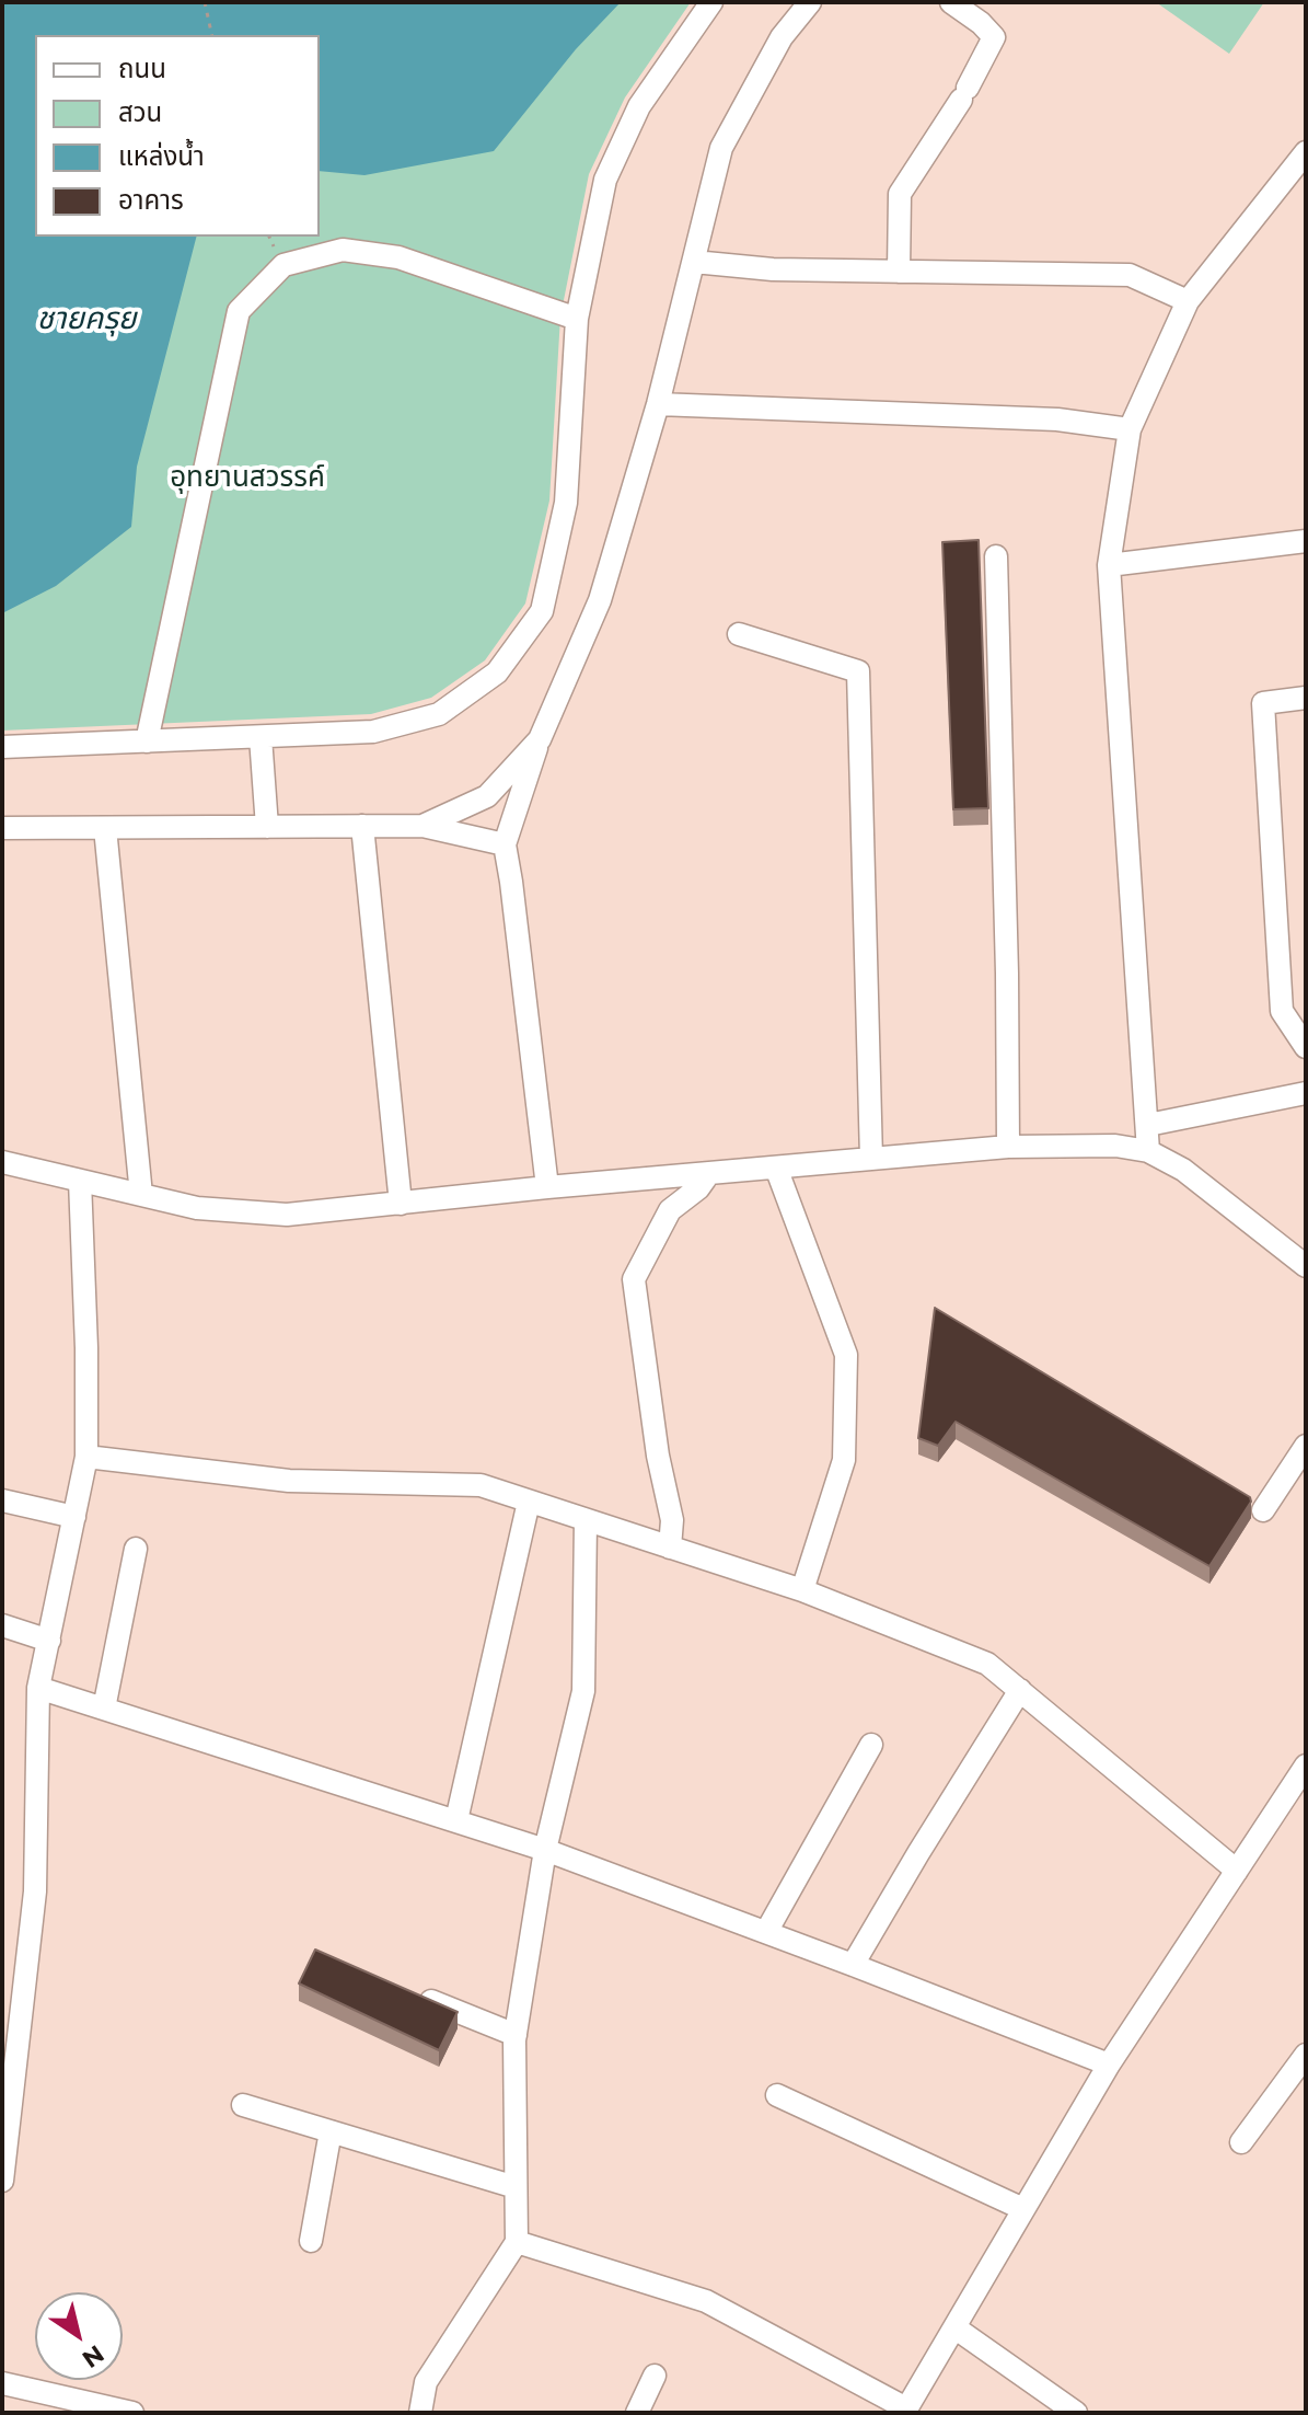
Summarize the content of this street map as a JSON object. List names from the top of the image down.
{
  "water": ["ชายครุย"],
  "parks": ["อุทยานสวรรค์"],
  "legend": [
    "ถนน",
    "สวน",
    "แหล่งน้ำ",
    "อาคาร"
  ],
  "north": "bottom right"
}
